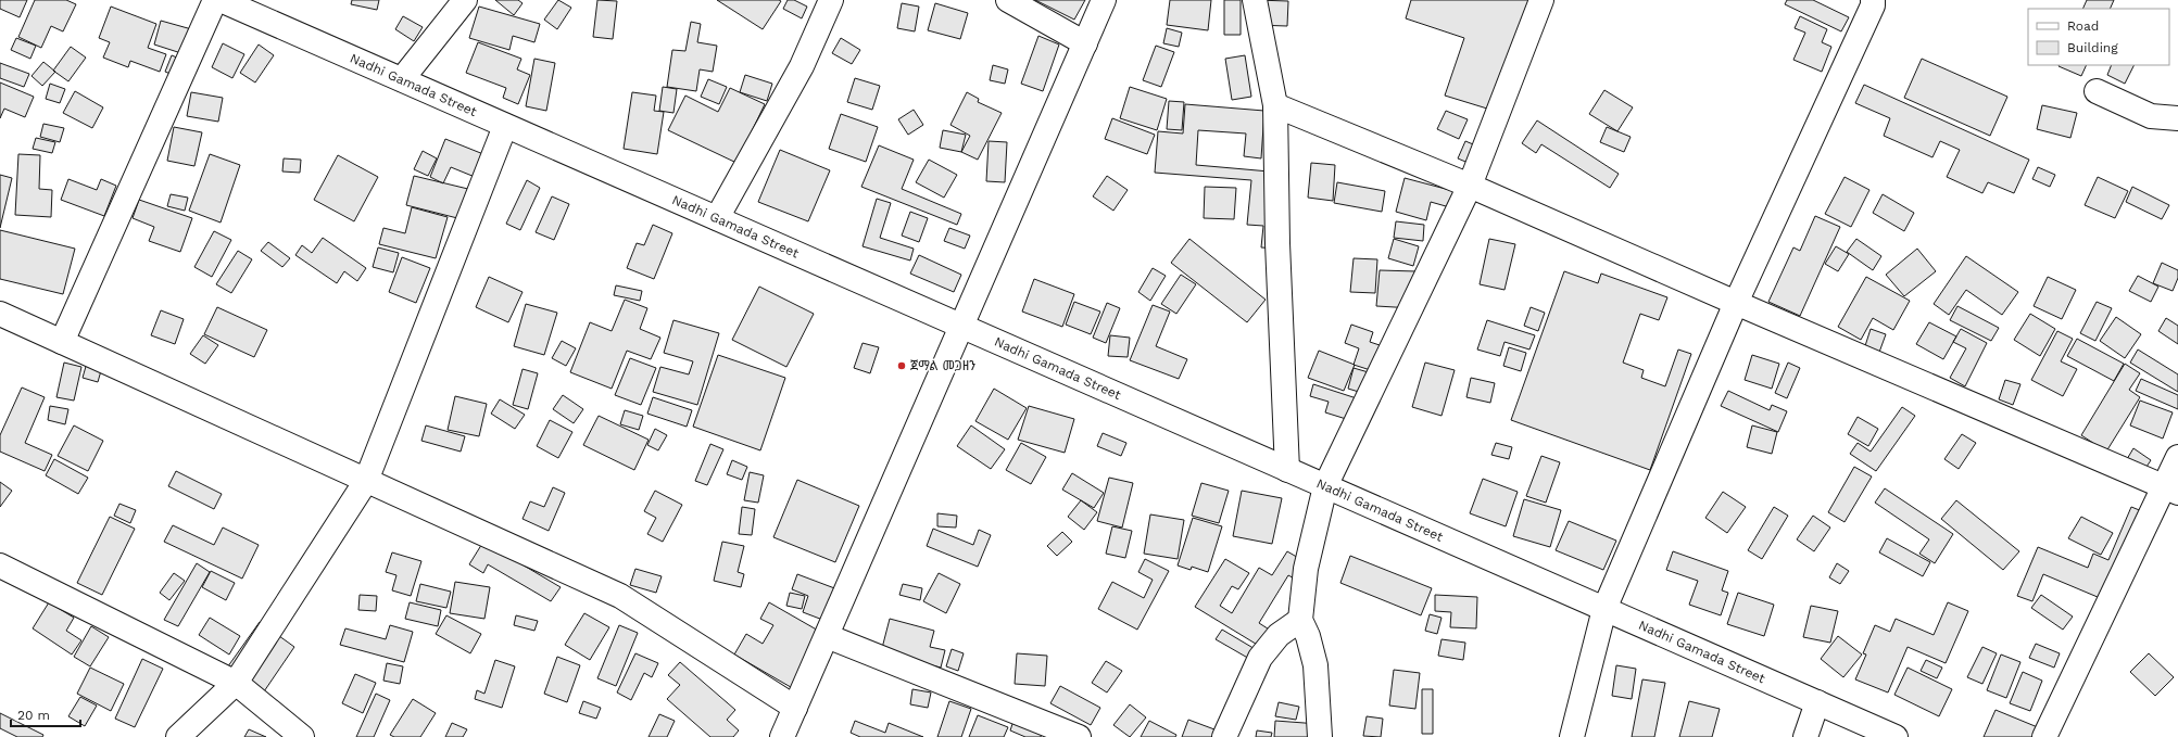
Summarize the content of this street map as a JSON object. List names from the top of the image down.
{
  "streets": {
    "street": ["Nadhi Gamada Street"]
  },
  "places": ["ጀማል መጋዘን"],
  "legend": ["Road", "Building"],
  "scale_bar": "20 m"
}
